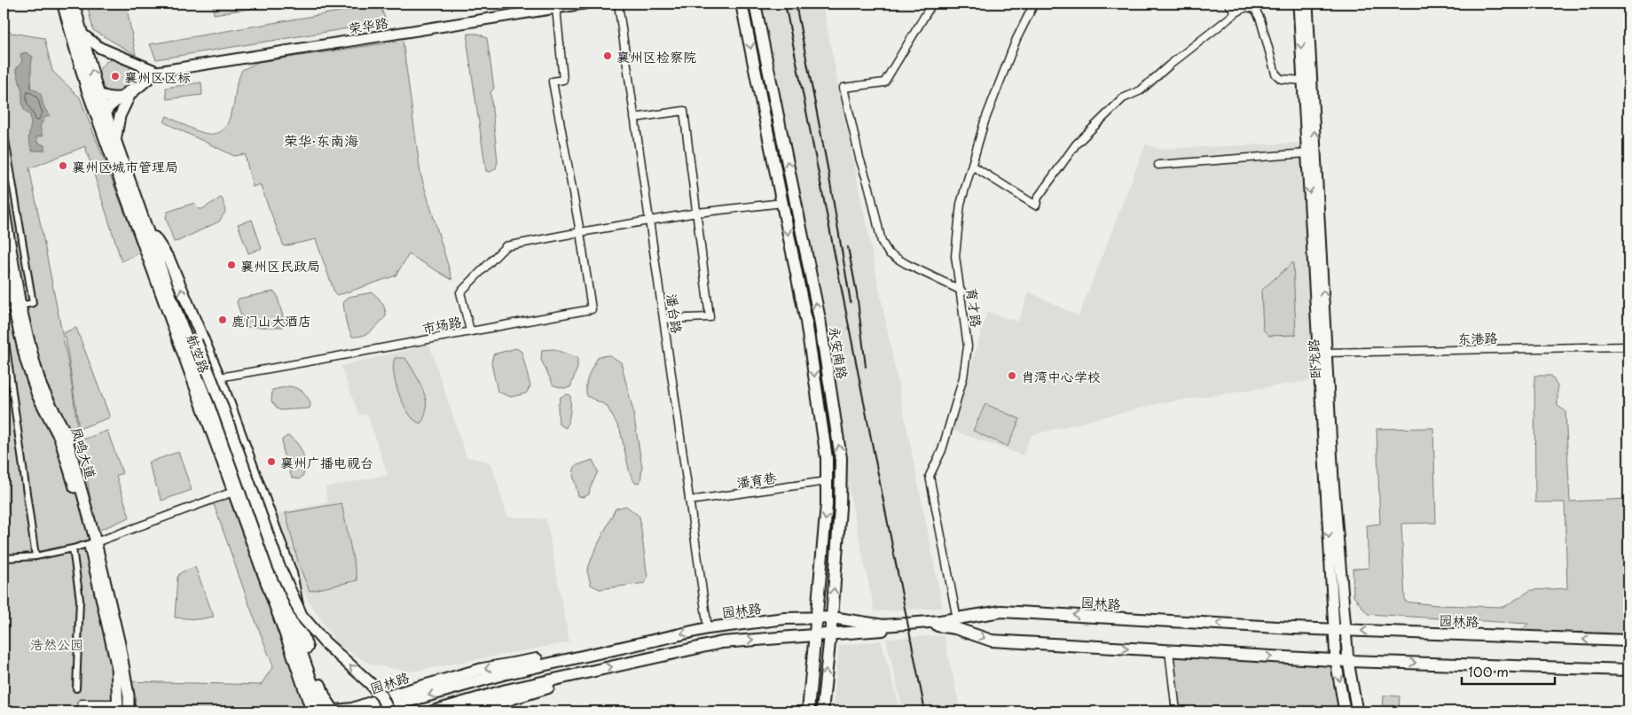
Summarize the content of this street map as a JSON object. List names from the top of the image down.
{
  "streets": {
    "main road": [
      "荣华路",
      "永安南路",
      "航空路",
      "卧龙路",
      "凤鸣大道",
      "园林路"
    ],
    "street": [
      "育才路",
      "潘台路",
      "市场路",
      "东港路",
      "潘育巷"
    ]
  },
  "crossings": [
    ["育才路", "园林路"],
    ["潘台路", "潘育巷"],
    ["潘台路", "园林路"],
    ["东港路", "卧龙路"],
    ["永安南路", "园林路"],
    ["卧龙路", "园林路"]
  ],
  "districts": ["荣华·东南海"],
  "parks": ["浩然公园"],
  "places": [
    "襄州区检察院",
    "襄州区区标",
    "襄州区城市管理局",
    "襄州区民政局",
    "鹿门山大酒店",
    "肖湾中心学校",
    "襄州广播电视台"
  ],
  "scale_bar": "100 m"
}
